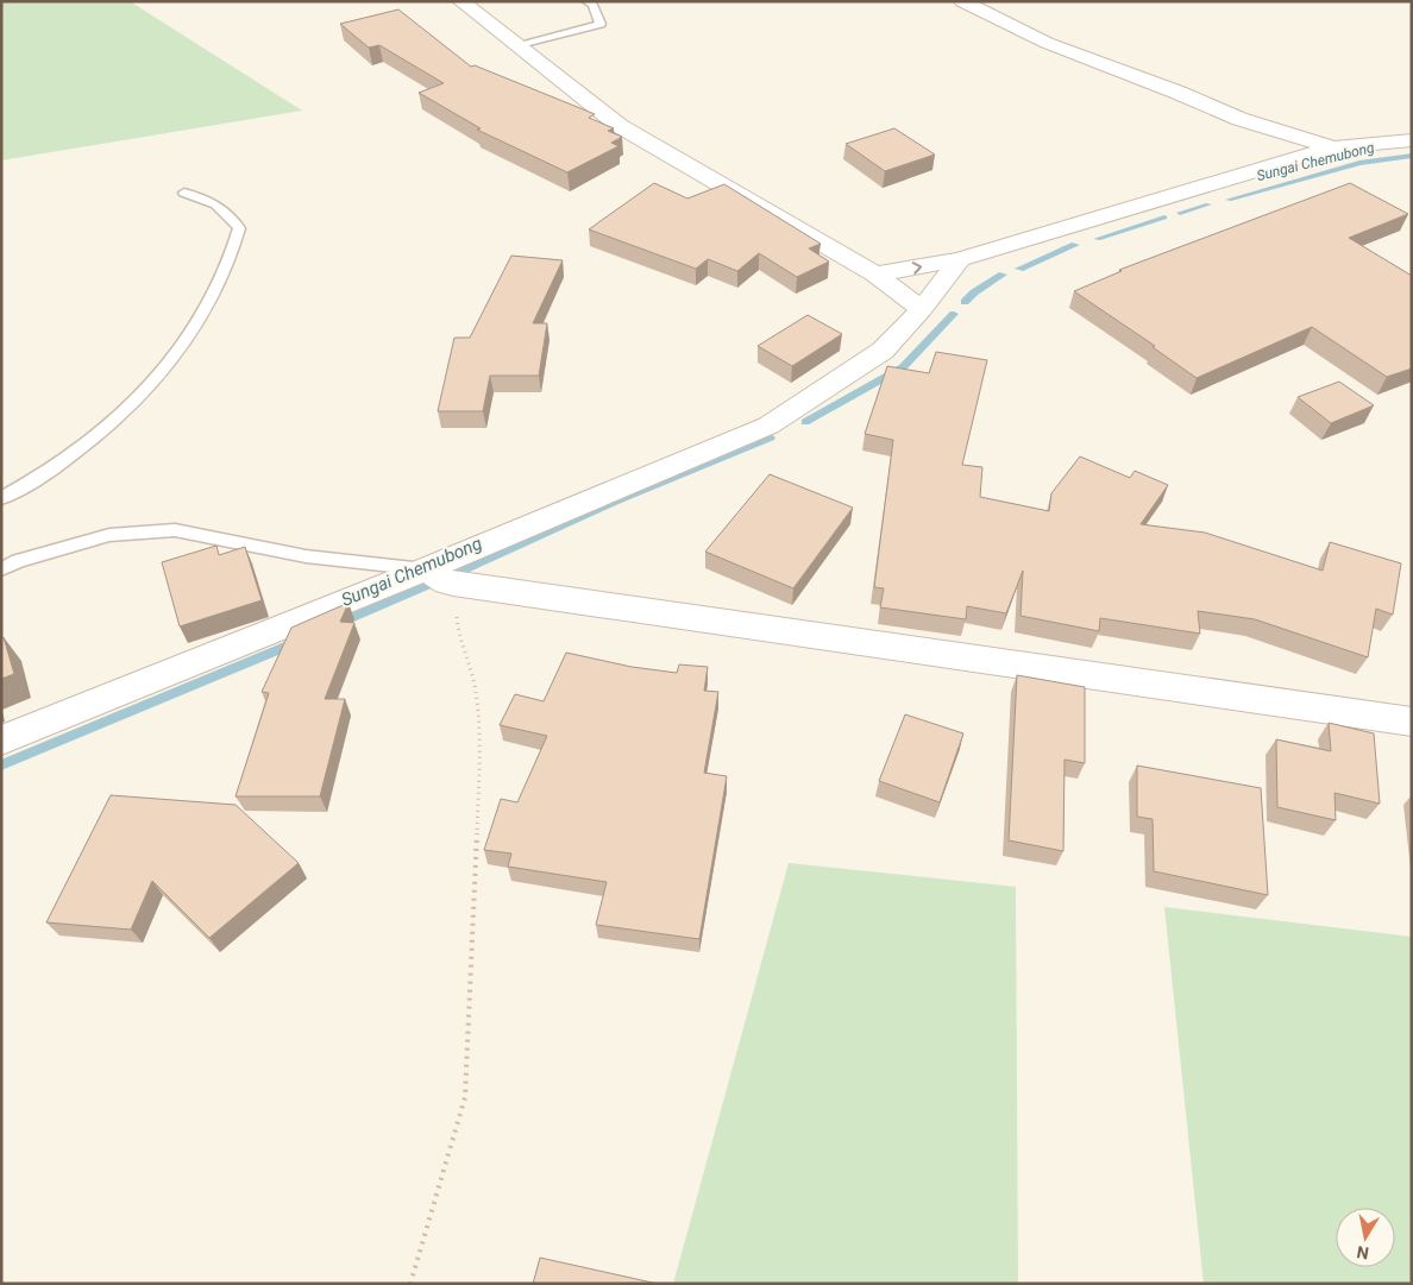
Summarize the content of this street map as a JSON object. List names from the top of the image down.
{
  "water": ["Sungai Chemubong"],
  "north": "bottom"
}
